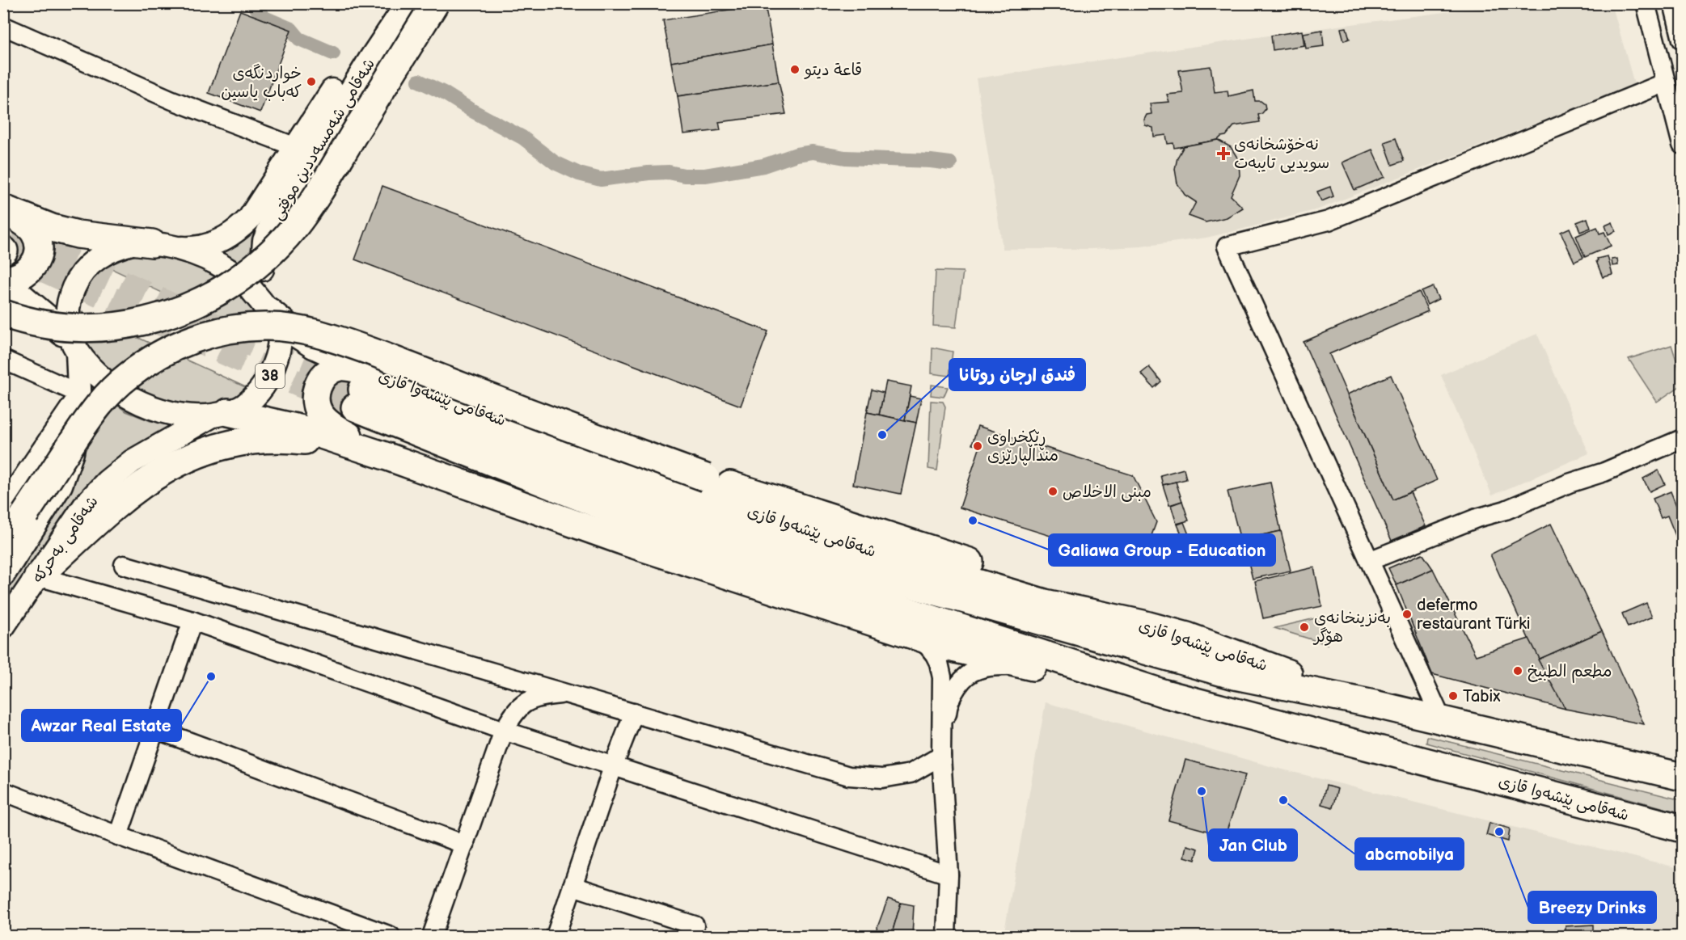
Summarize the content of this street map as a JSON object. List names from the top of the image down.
{
  "streets": {
    "highway": ["شەقامی پێشەوا قازی"],
    "main road": ["شەقامی شەمسەددین موفتی", "38", "شەقامی بەحرکە"]
  },
  "crossings": [
    ["شەقامی شەمسەددین موفتی", "شەقامی پێشەوا قازی"],
    ["شەقامی پێشەوا قازی", "شەقامی بەحرکە"]
  ],
  "places": {
    "other": [
      "قاعة ديتو",
      "خواردنگەی کەباب یاسین",
      "فندق ارجان روتانا",
      "ڕێکخراوی منداڵپارێزی",
      "مبنى الاخلاص",
      "Galiawa Group - Education",
      "defermo restaurant Türki",
      "بەنزینخانەی هۆگر",
      "مطعم الطبيخ",
      "Awzar Real Estate",
      "Tabix",
      "Jan Club",
      "abcmobilya",
      "Breezy Drinks"
    ],
    "health": ["نەخۆشخانەی سویدیی تایبەت"]
  }
}
